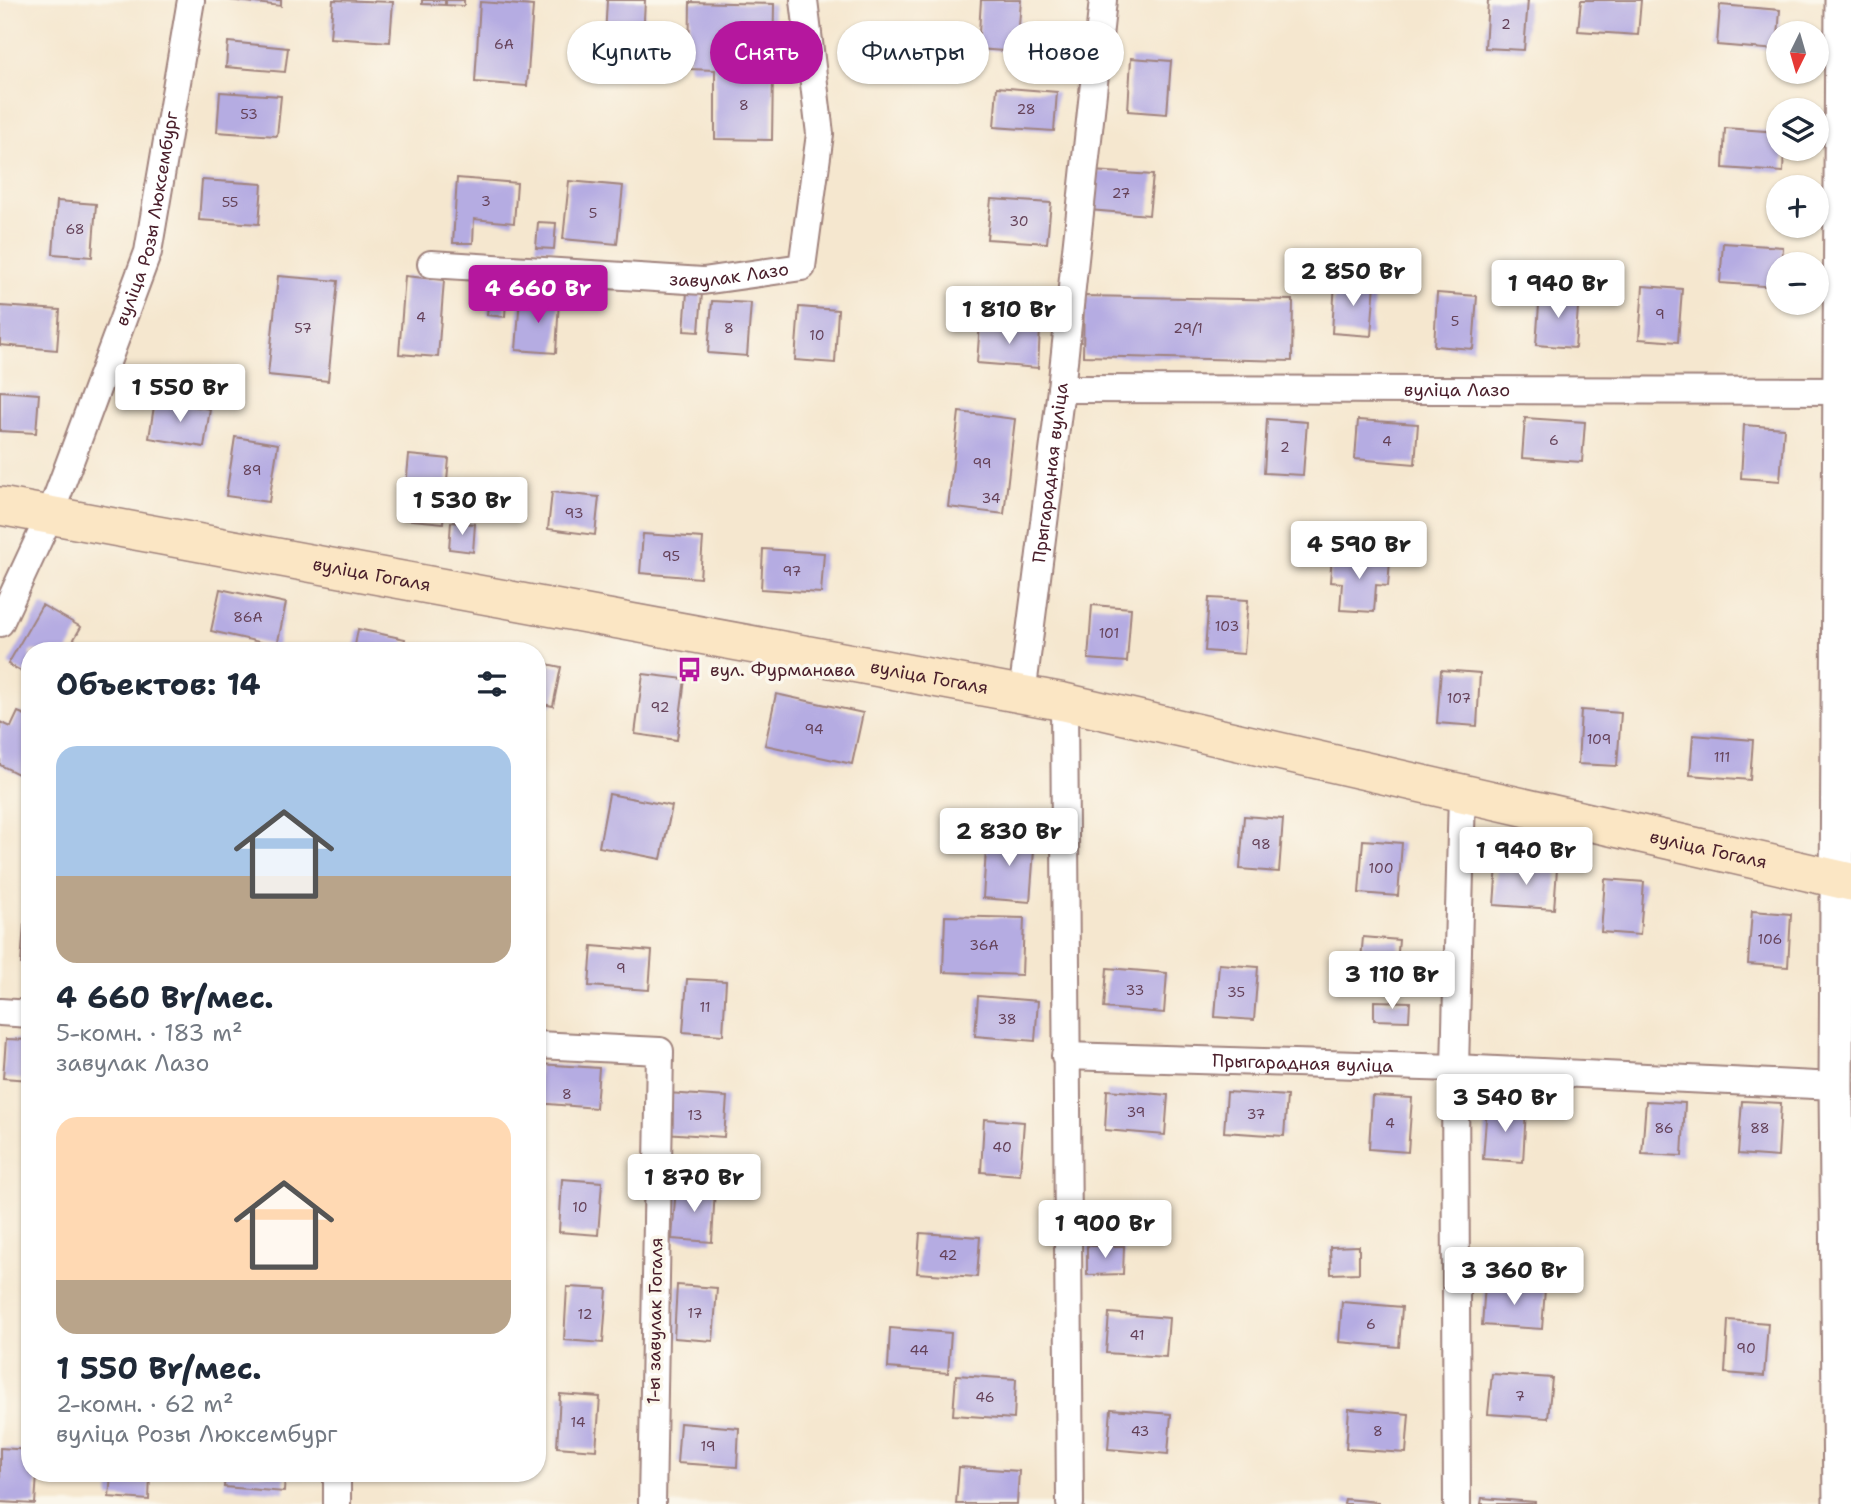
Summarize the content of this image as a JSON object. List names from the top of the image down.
{
  "streets": {
    "main road": ["вуліца Гогаля"],
    "street": [
      "вуліца Розы Люксембург",
      "завулак Лазо",
      "вуліца Лазо",
      "Прыгарадная вуліца",
      "1-ы завулак Гогаля"
    ]
  },
  "crossings": [
    ["вуліца Розы Люксембург", "вуліца Гогаля"],
    ["вуліца Лазо", "Прыгарадная вуліца"],
    ["Прыгарадная вуліца", "вуліца Гогаля"]
  ],
  "places": {
    "bus stop": ["вул. Фурманава"]
  },
  "house_numbers": [
    "2",
    "6А",
    "8",
    "28",
    "53",
    "27",
    "3",
    "55",
    "5",
    "30",
    "68",
    "9",
    "4",
    "5",
    "57",
    "8",
    "29/1",
    "10",
    "6",
    "4",
    "2",
    "99",
    "89",
    "34",
    "93",
    "95",
    "97",
    "86А",
    "103",
    "101",
    "107",
    "92",
    "94",
    "109",
    "111",
    "98",
    "100",
    "106",
    "36А",
    "9",
    "33",
    "35",
    "11",
    "38",
    "8",
    "39",
    "37",
    "13",
    "4",
    "86",
    "88",
    "40",
    "10",
    "42",
    "17",
    "12",
    "6",
    "41",
    "90",
    "44",
    "7",
    "46",
    "14",
    "43",
    "8",
    "19"
  ],
  "north": "bottom",
  "page": {
    "map_buttons": ["+", "−"],
    "chip": [
      "Купить",
      "Снять",
      "Фильтры",
      "Новое"
    ],
    "price": [
      "2 850 Br",
      "1 940 Br",
      "4 660 Br",
      "1 810 Br",
      "1 550 Br",
      "1 530 Br",
      "4 590 Br",
      "2 830 Br",
      "1 940 Br",
      "3 110 Br",
      "3 540 Br",
      "1 870 Br",
      "1 900 Br",
      "3 360 Br"
    ],
    "heading": "Объектов: 14",
    "list": [
      {
        "name": "4 660 Br/мес.",
        "note": "5-комн. · 183 m² · завулак Лазо"
      },
      {
        "name": "1 550 Br/мес.",
        "note": "2-комн. · 62 m² · вуліца Розы Люксембург"
      }
    ]
  }
}
